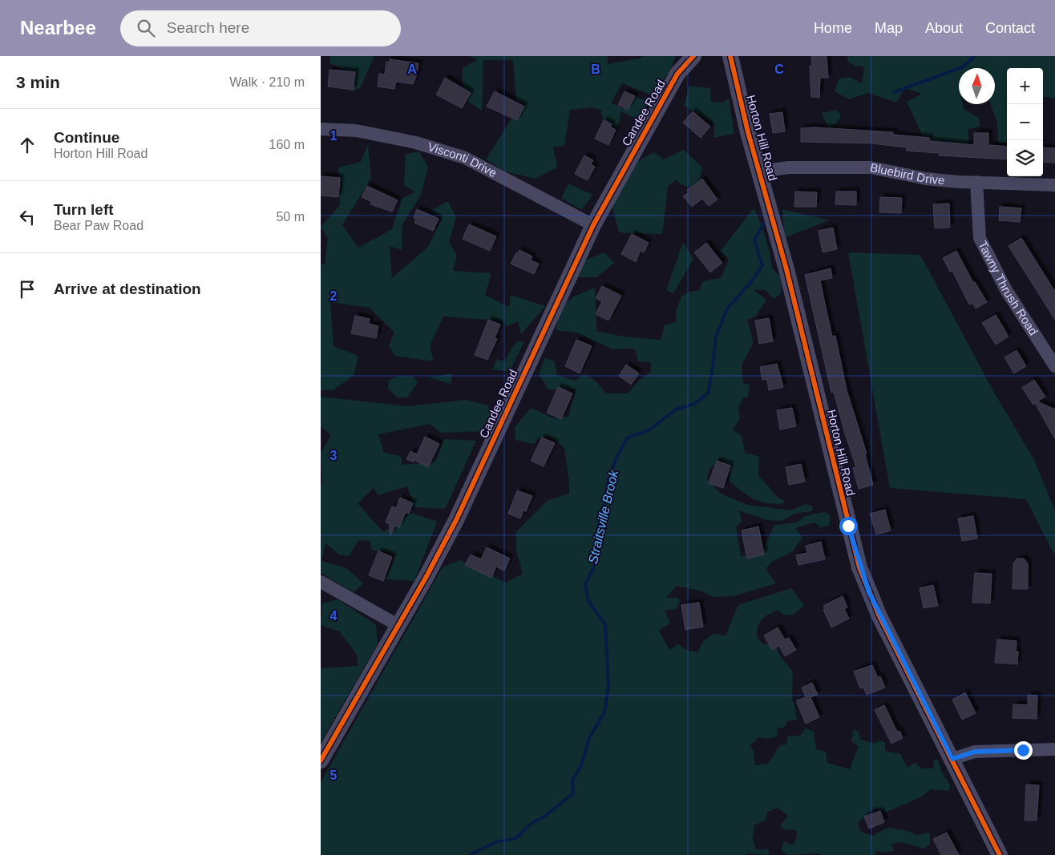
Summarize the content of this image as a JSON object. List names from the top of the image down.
{
  "streets": {
    "street": [
      "Candee Road",
      "Horton Hill Road",
      "Visconti Drive",
      "Bluebird Drive",
      "Tawny Thrush Road"
    ]
  },
  "crossings": [
    ["Candee Road", "Visconti Drive"],
    ["Horton Hill Road", "Bluebird Drive"],
    ["Bluebird Drive", "Tawny Thrush Road"]
  ],
  "water": ["Straitsville Brook"],
  "north": "top",
  "page": {
    "header": "Nearbee",
    "search": "Search here",
    "nav": [
      "Home",
      "Map",
      "About",
      "Contact"
    ],
    "heading": ["3 min", "Walk · 210 m"],
    "map_buttons": ["+", "−"],
    "list": [
      ["Continue", "Horton Hill Road", "160 m"],
      ["Turn left", "Bear Paw Road", "50 m"],
      "Arrive at destination"
    ]
  },
  "grid": {
    "columns": ["A", "B", "C"],
    "rows": [
      "1",
      "2",
      "3",
      "4",
      "5"
    ]
  }
}
